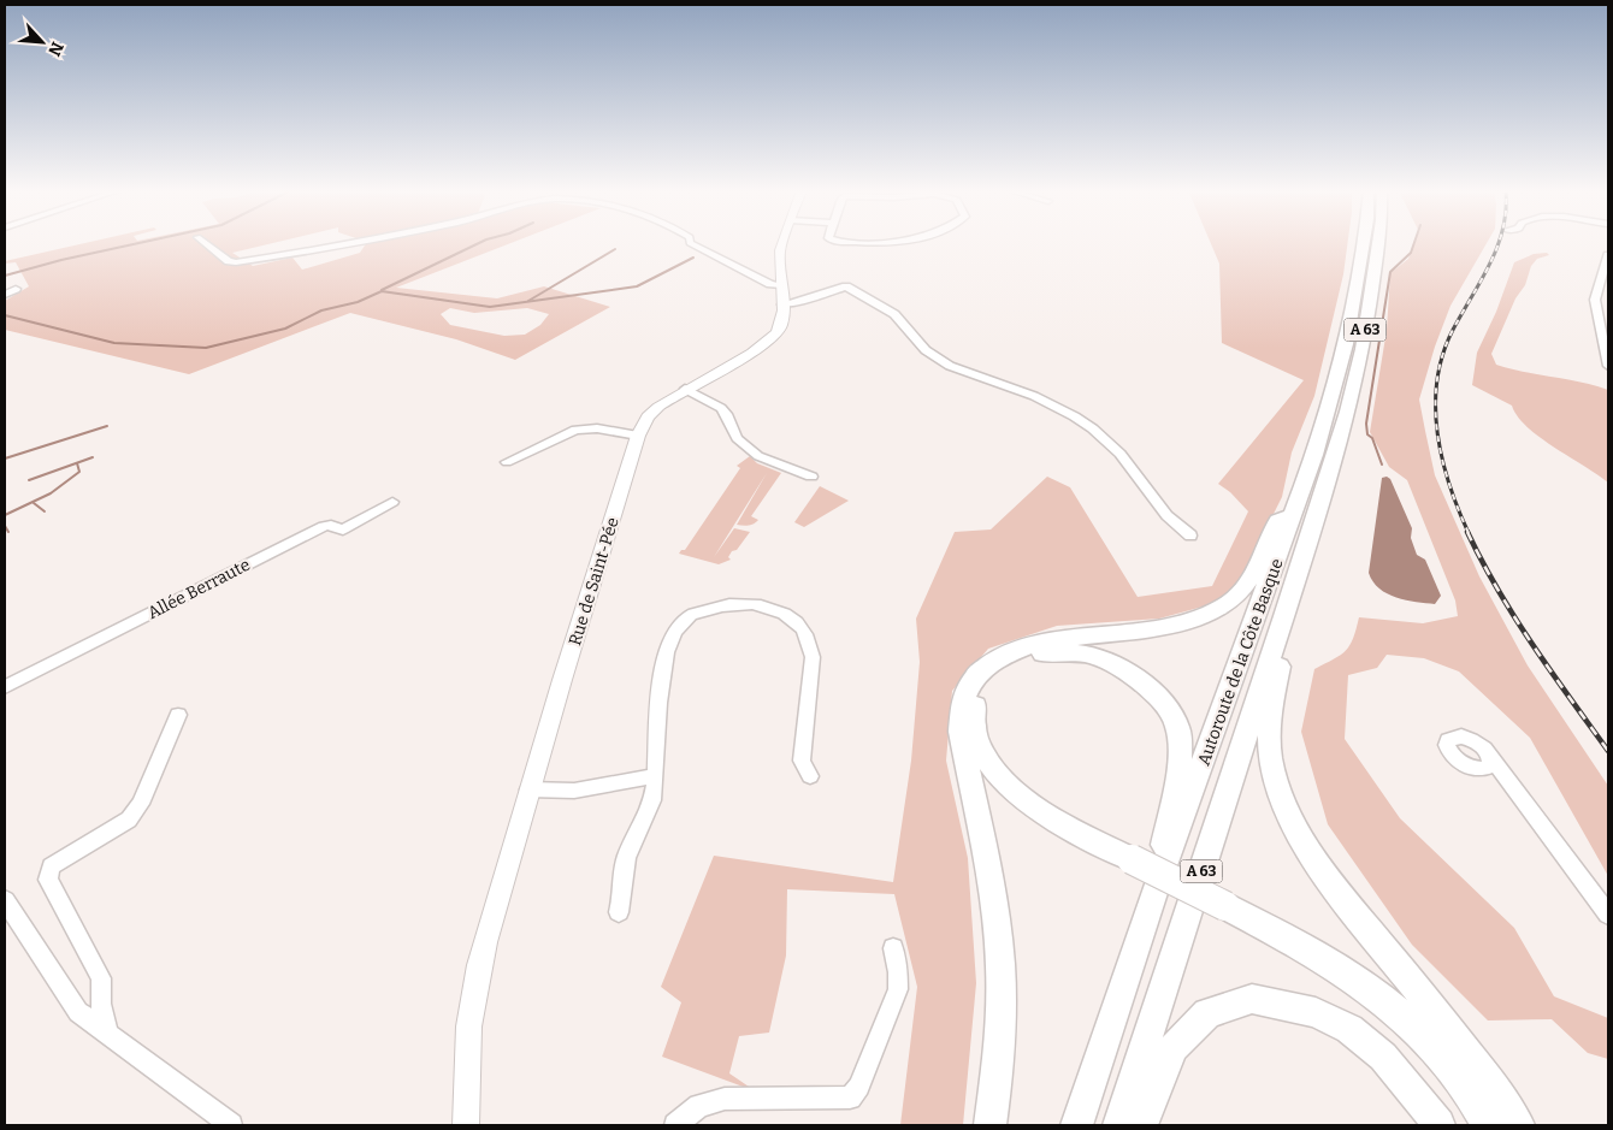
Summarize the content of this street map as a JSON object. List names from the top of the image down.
{
  "streets": {
    "highway": ["A 63", "Autoroute de la Côte Basque"],
    "main road": ["Rue de Saint-Pée"],
    "street": ["Allée Berraute"]
  },
  "north": "bottom right"
}
